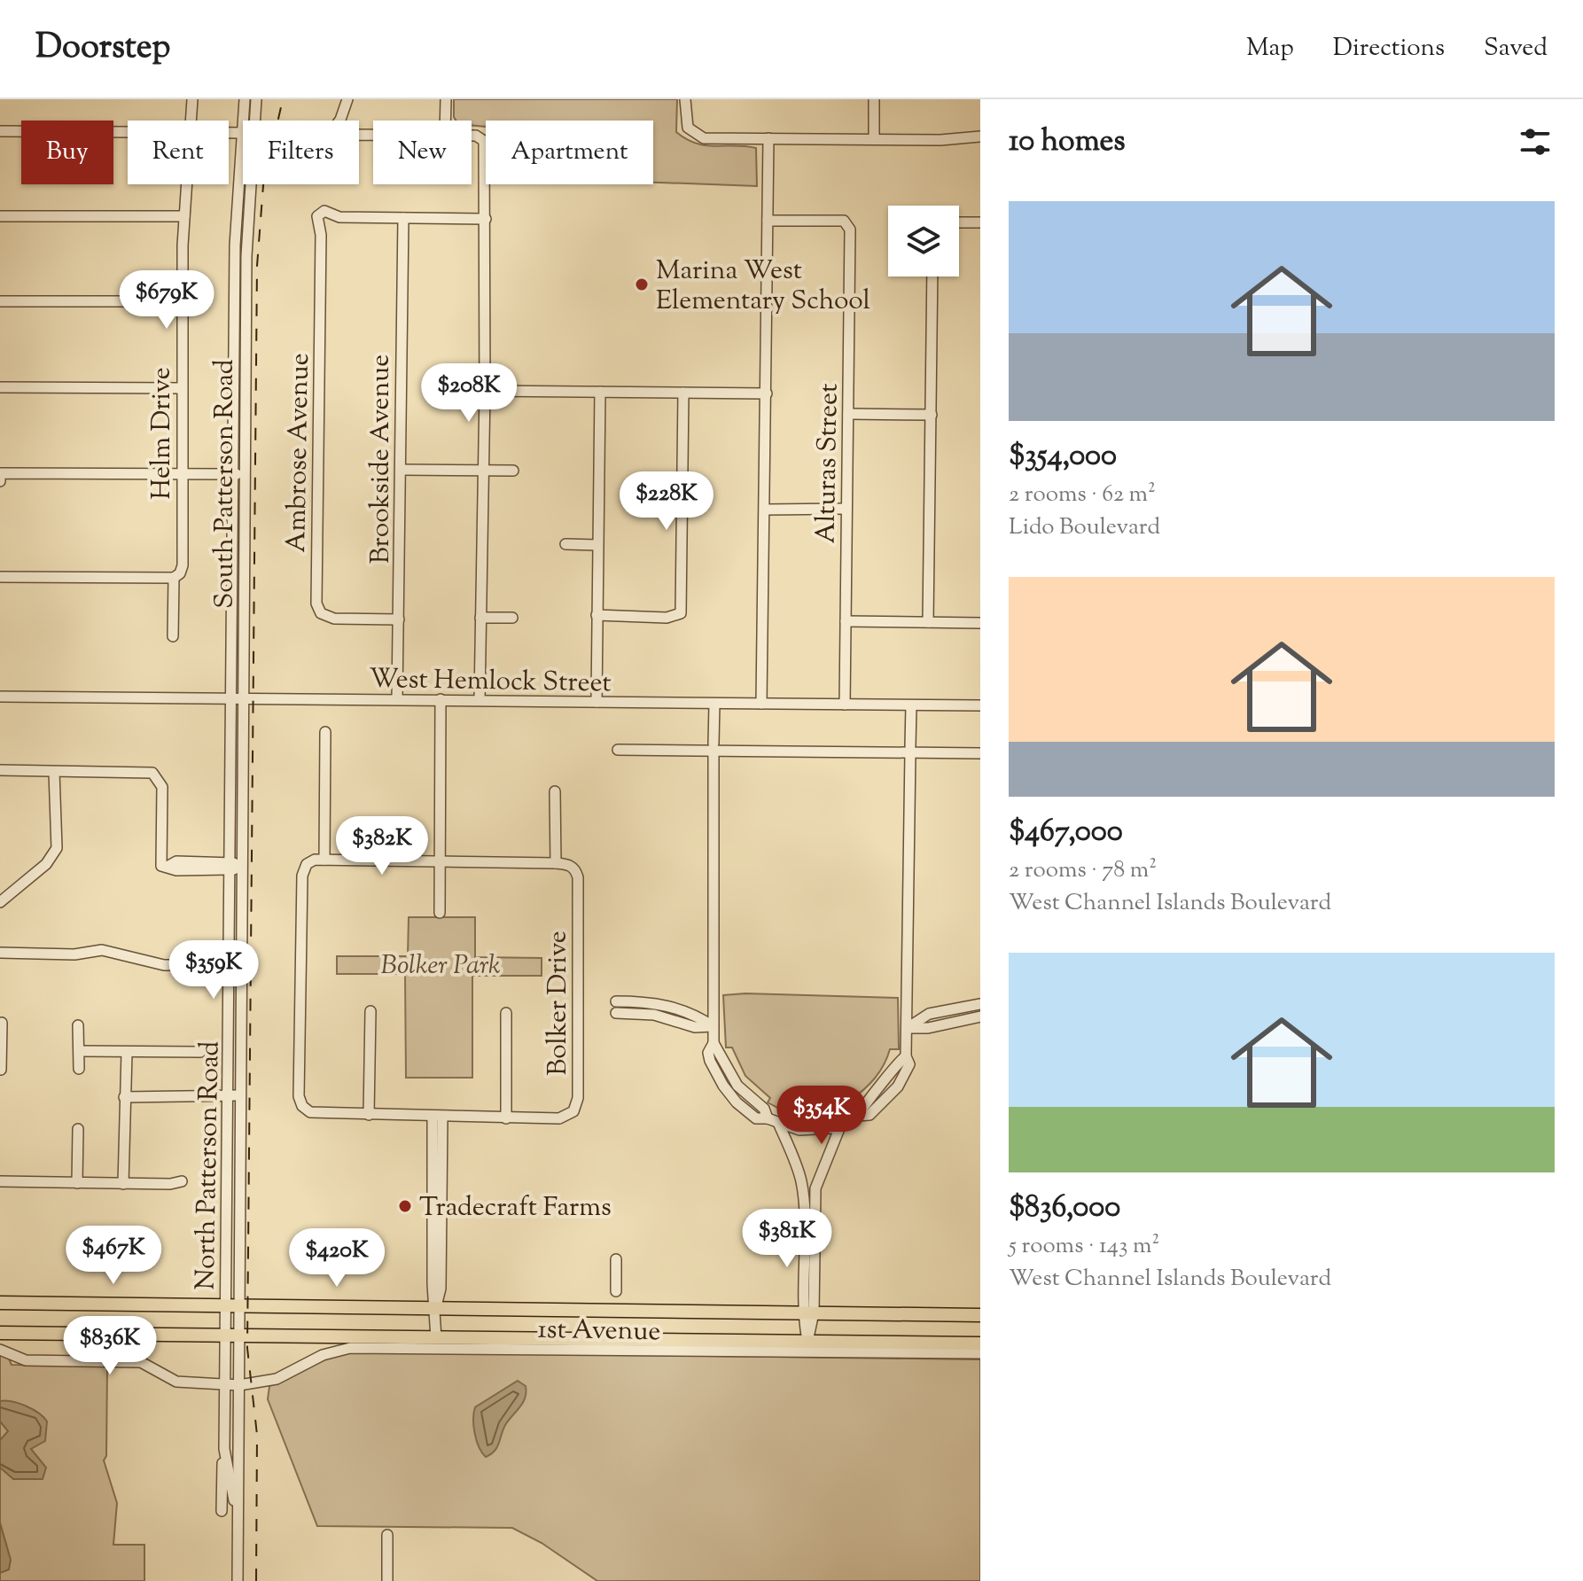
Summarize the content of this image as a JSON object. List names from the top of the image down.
{
  "streets": {
    "street": [
      "Helm Drive",
      "Ambrose Avenue",
      "Brookside Avenue",
      "Alturas Street",
      "South Patterson Road",
      "West Hemlock Street",
      "Bolker Drive",
      "North Patterson Road",
      "1st Avenue"
    ]
  },
  "crossings": [
    ["Ambrose Avenue", "Brookside Avenue"],
    ["Brookside Avenue", "West Hemlock Street"],
    ["Alturas Street", "West Hemlock Street"],
    ["South Patterson Road", "West Hemlock Street"],
    ["South Patterson Road", "North Patterson Road"],
    ["West Hemlock Street", "North Patterson Road"]
  ],
  "parks": ["Bolker Park"],
  "places": ["Marina West Elementary School", "Tradecraft Farms"],
  "page": {
    "header": "Doorstep",
    "nav": ["Map", "Directions", "Saved"],
    "heading": "10 homes",
    "chip": [
      "Buy",
      "Rent",
      "Filters",
      "New",
      "Apartment"
    ],
    "list": [
      {
        "name": "$354,000",
        "note": "2 rooms · 62 m² · Lido Boulevard"
      },
      {
        "name": "$467,000",
        "note": "2 rooms · 78 m² · West Channel Islands Boulevard"
      },
      {
        "name": "$836,000",
        "note": "5 rooms · 143 m² · West Channel Islands Boulevard"
      }
    ],
    "price": [
      "$679K",
      "$208K",
      "$228K",
      "$382K",
      "$359K",
      "$354K",
      "$381K",
      "$467K",
      "$420K",
      "$836K"
    ]
  }
}
